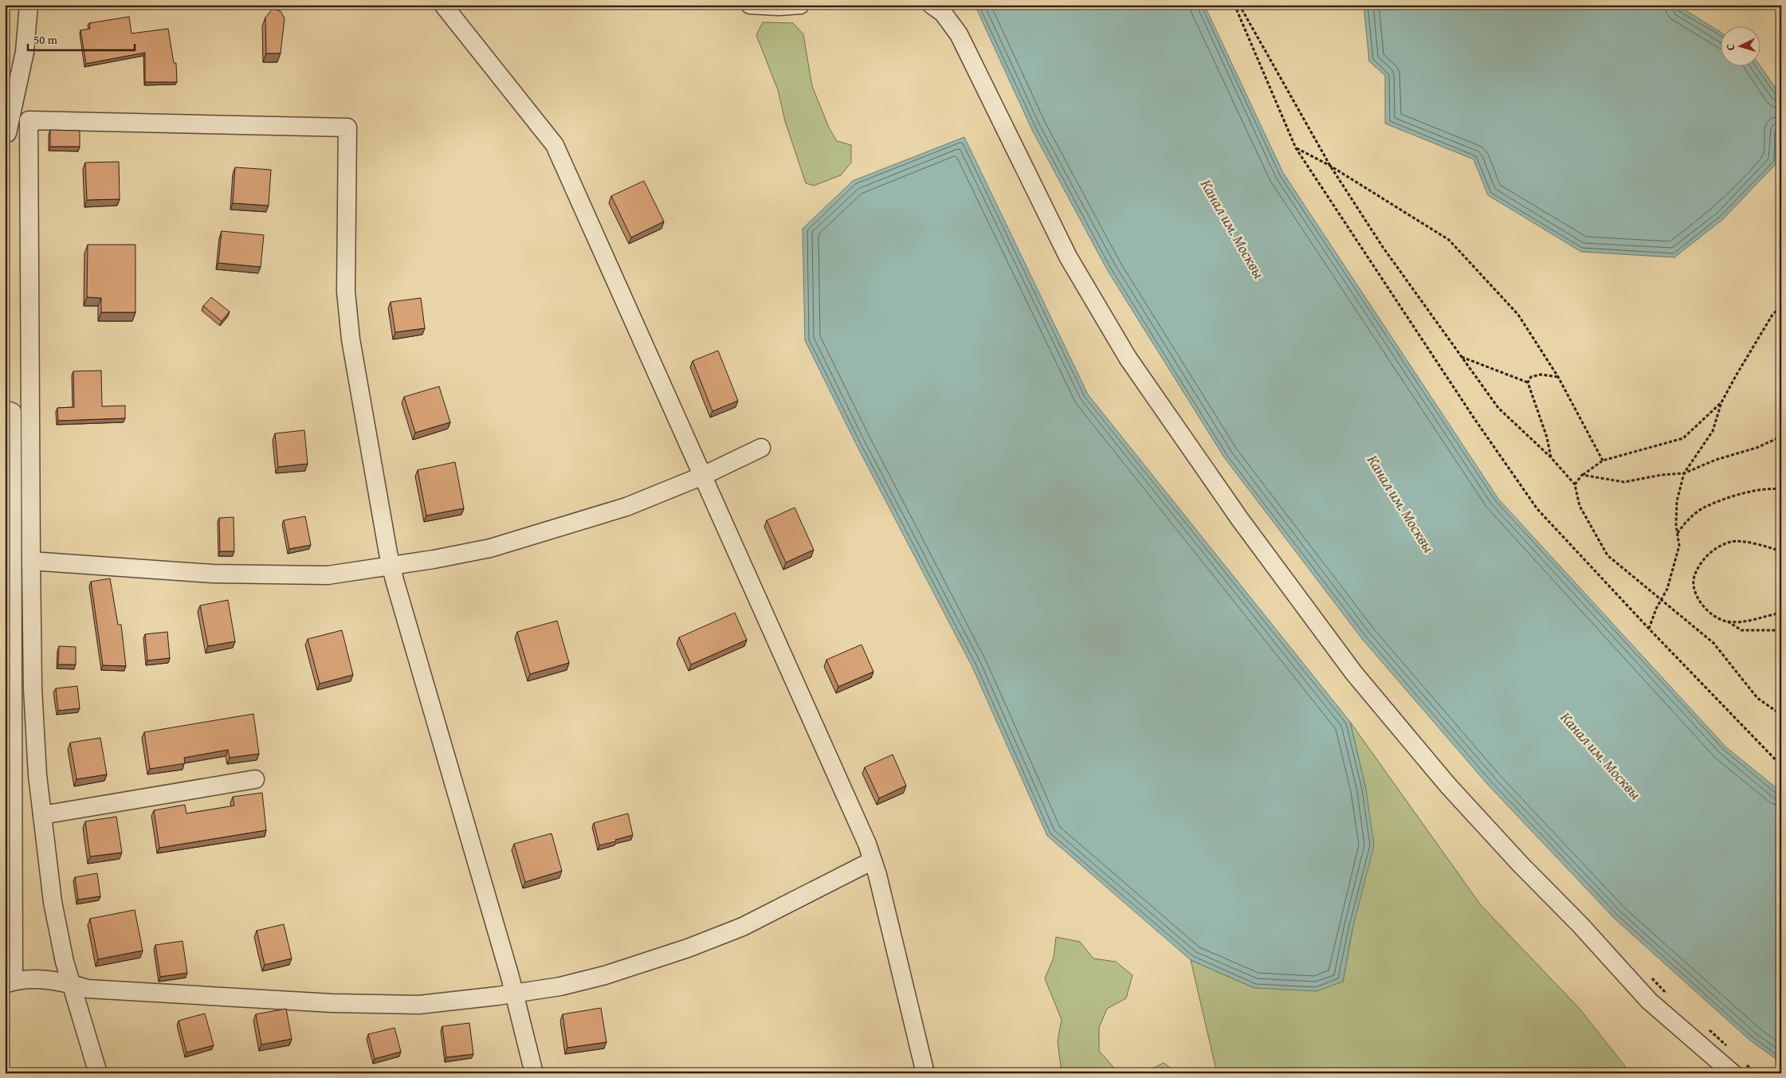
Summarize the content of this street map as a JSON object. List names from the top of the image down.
{
  "water": ["Канал им. Москвы"],
  "scale_bar": "50 m",
  "north": "left"
}
